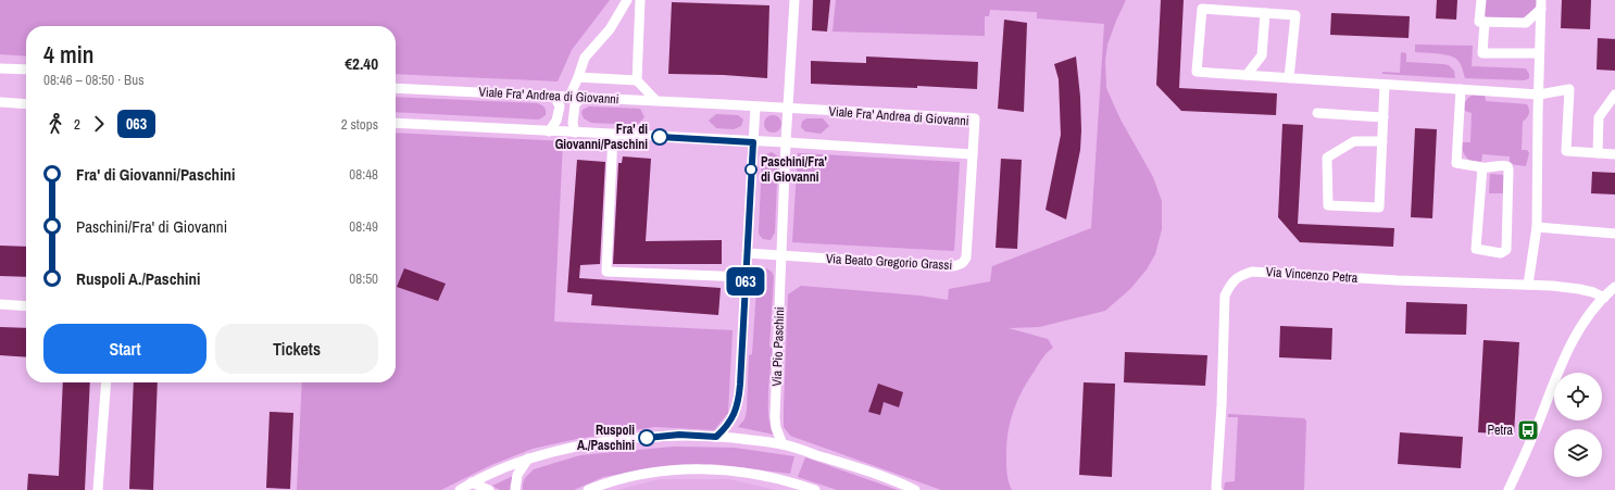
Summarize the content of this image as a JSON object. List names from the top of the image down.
{
  "streets": {
    "street": [
      "Viale Fra' Andrea di Giovanni",
      "Via Beato Gregorio Grassi",
      "Via Vincenzo Petra",
      "Via Pio Paschini"
    ]
  },
  "crossings": [
    ["Viale Fra' Andrea di Giovanni", "Via Beato Gregorio Grassi"],
    ["Viale Fra' Andrea di Giovanni", "Via Pio Paschini"],
    ["Via Beato Gregorio Grassi", "Via Pio Paschini"]
  ],
  "places": {
    "other": ["Fra' di Giovanni/Paschini", "Paschini/Fra' di Giovanni", "Ruspoli A./Paschini"],
    "bus stop": ["Petra"]
  },
  "lines": ["bus line 063"],
  "page": {
    "on_map": "063",
    "heading": ["4 min", "08:46 – 08:50 · Bus", "€2.40"],
    "legs": ["2", "063", "2 stops"],
    "list": [
      {
        "name": "Fra' di Giovanni/Paschini",
        "value": "08:48"
      },
      {
        "name": "Paschini/Fra' di Giovanni",
        "value": "08:49"
      },
      {
        "name": "Ruspoli A./Paschini",
        "value": "08:50"
      }
    ],
    "buttons": ["Start", "Tickets"]
  }
}
